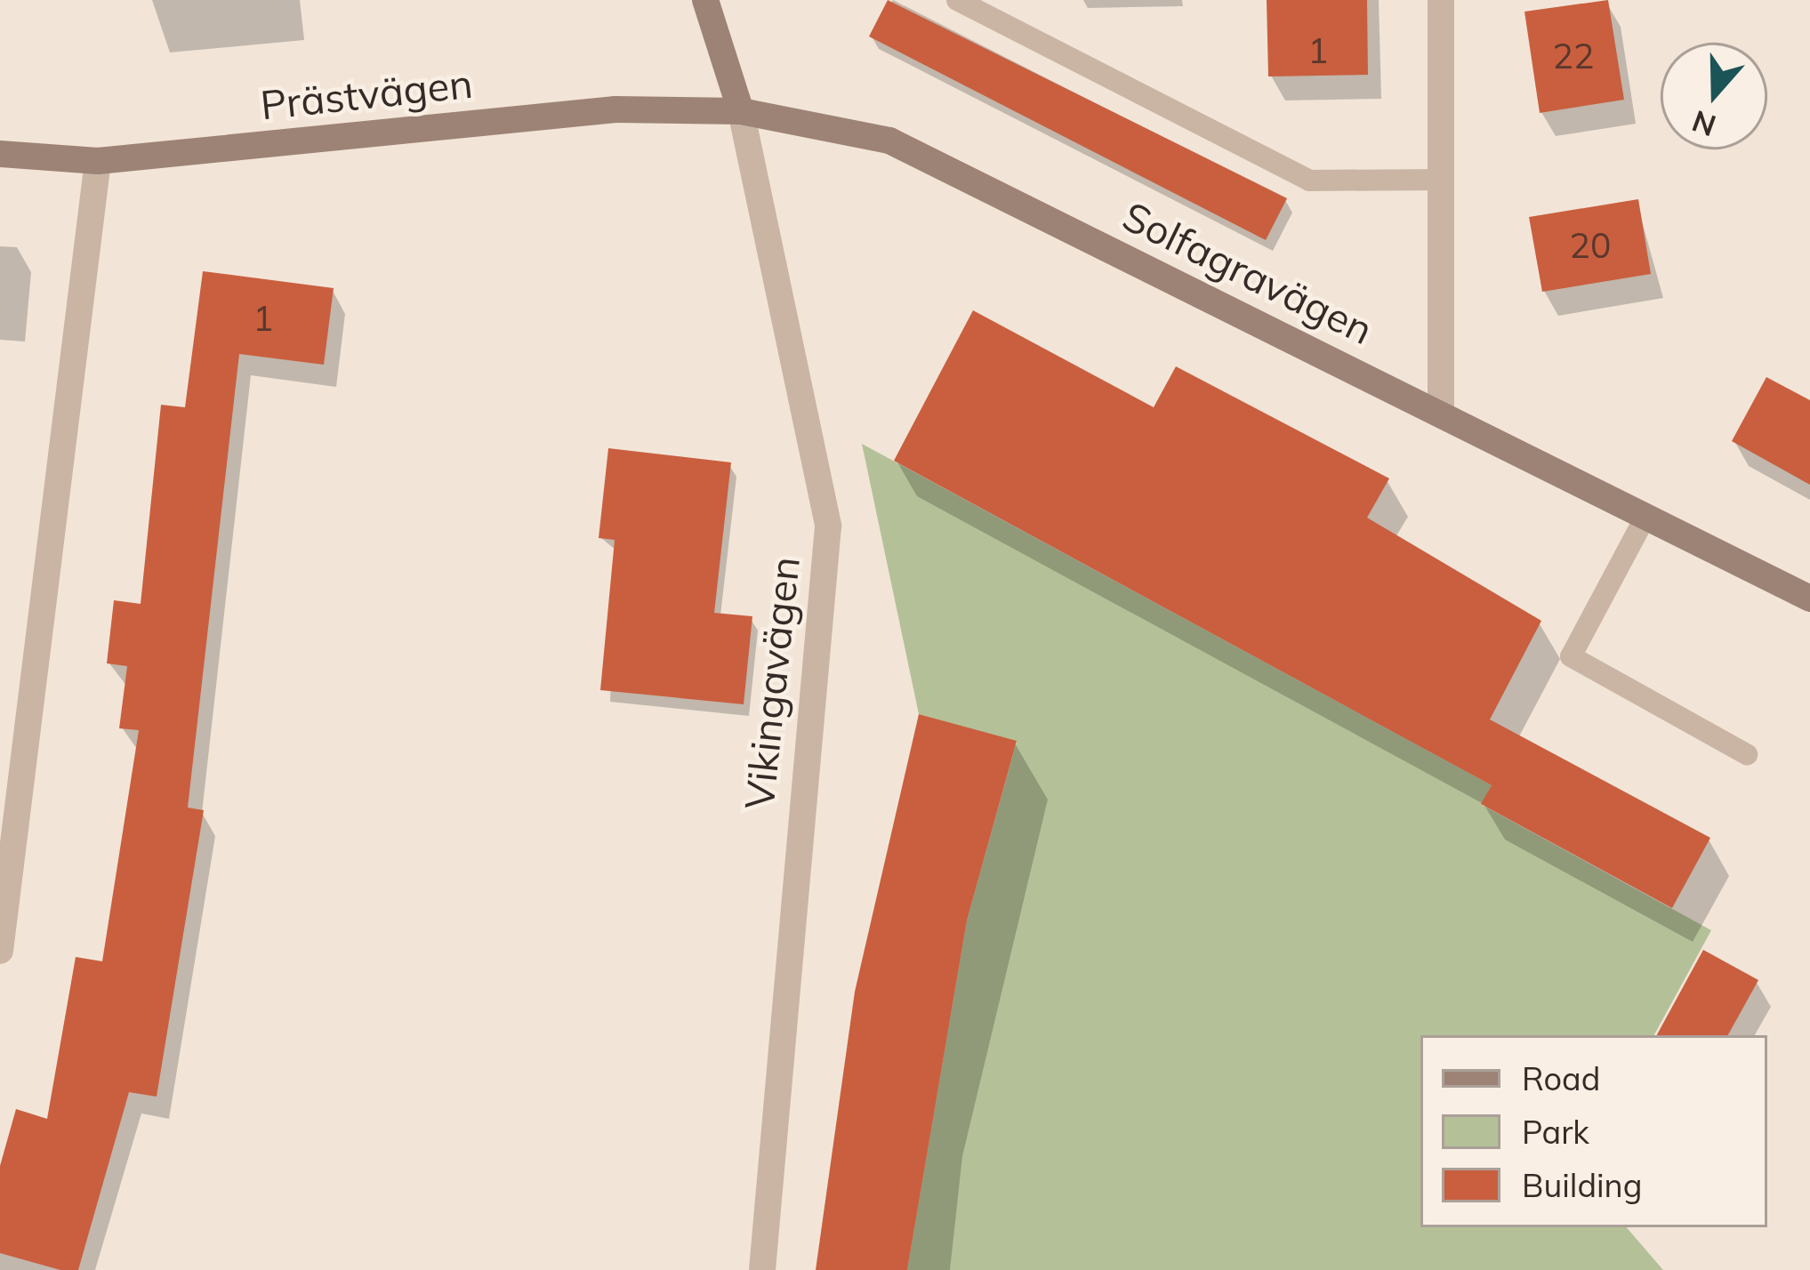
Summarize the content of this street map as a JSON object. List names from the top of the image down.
{
  "streets": {
    "street": ["Prästvägen", "Solfagravägen", "Vikingavägen"]
  },
  "crossings": [
    ["Prästvägen", "Solfagravägen"],
    ["Prästvägen", "Vikingavägen"],
    ["Solfagravägen", "Vikingavägen"]
  ],
  "house_numbers": [
    "1",
    "22",
    "20",
    "1"
  ],
  "legend": ["Road", "Park", "Building"],
  "north": "bottom"
}
